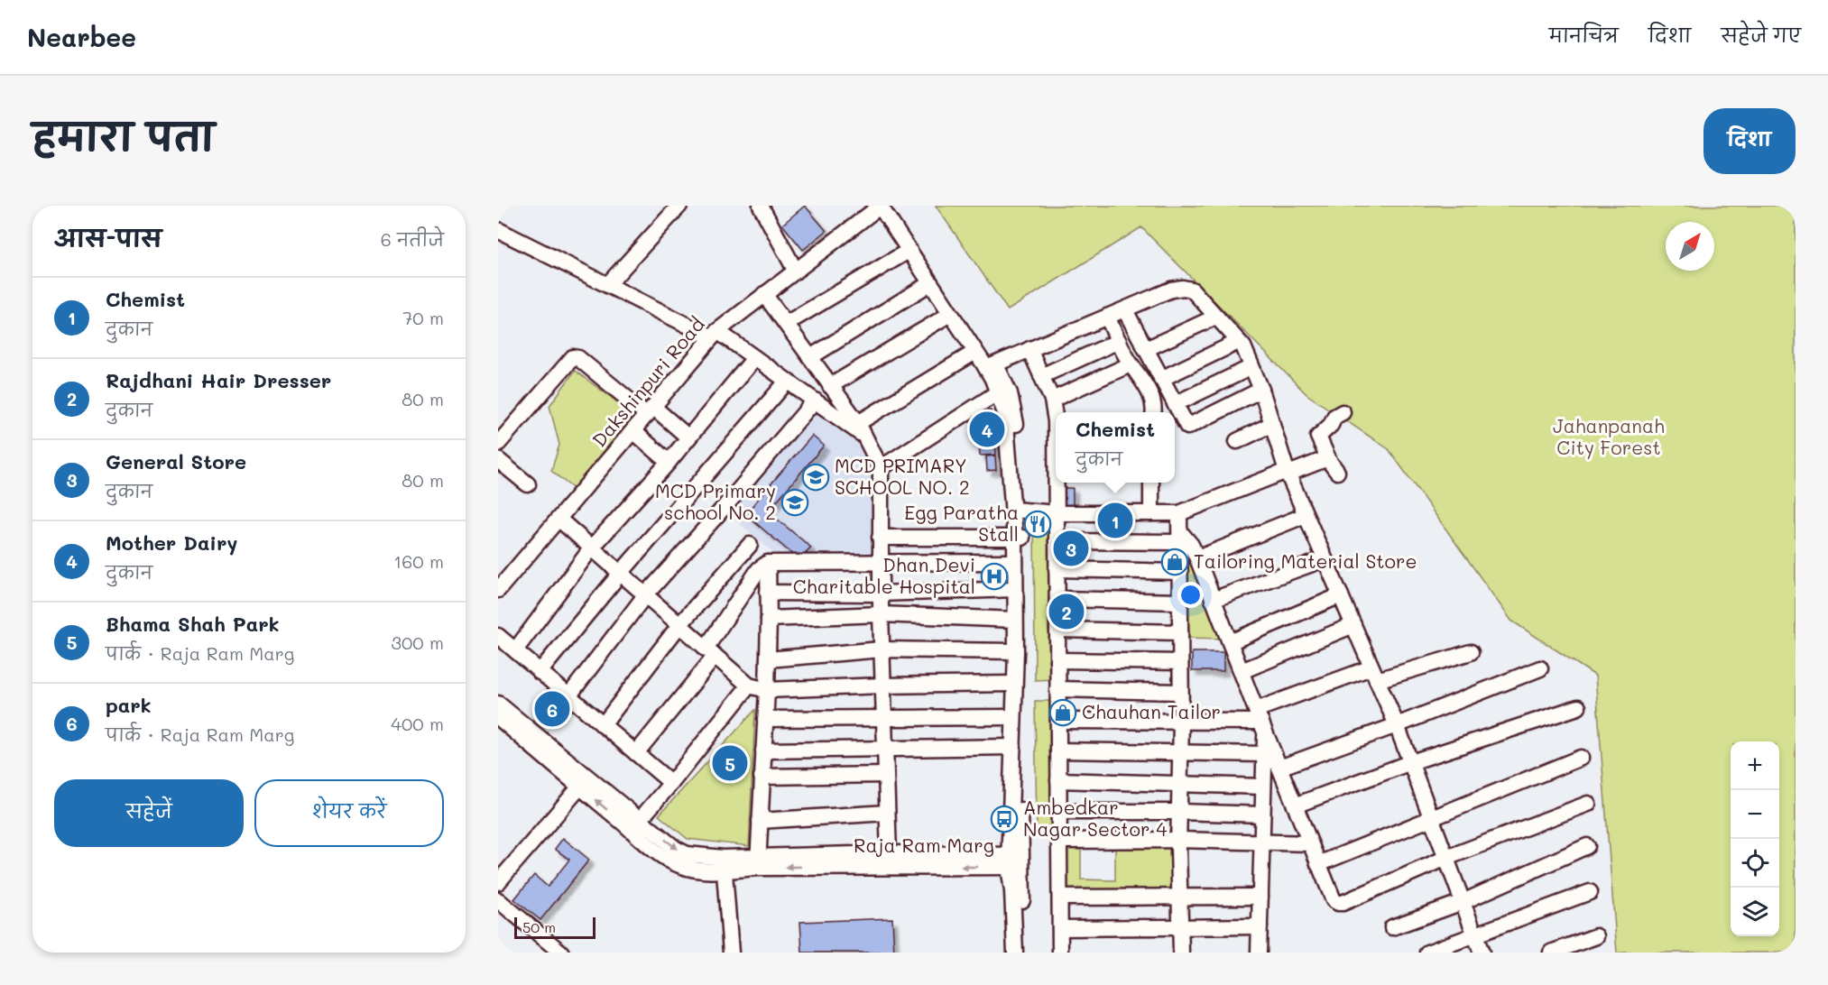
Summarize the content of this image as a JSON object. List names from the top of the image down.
{
  "streets": {
    "street": ["Dakshinpuri Road", "Raja Ram Marg"]
  },
  "parks": ["Jahanpanah City Forest"],
  "places": {
    "school or university": ["MCD PRIMARY SCHOOL NO. 2", "MCD Primary school No. 2"],
    "restaurant": ["Egg Paratha Stall"],
    "shop": ["Tailoring Material Store", "Chauhan Tailor"],
    "hospital": ["Dhan Devi Charitable Hospital"],
    "bus stop": ["Ambedkar Nagar Sector 4"]
  },
  "scale_bar": "50 m",
  "north": "top right",
  "page": {
    "header": "Nearbee",
    "nav": ["मानचित्र", "दिशा", "सहेजे गए"],
    "title": "हमारा पता",
    "buttons": [
      "दिशा",
      ["सहेजें", "शेयर करें"]
    ],
    "heading": ["आस-पास", "6 नतीजे"],
    "list": [
      {
        "mark": "1",
        "name": "Chemist",
        "note": "दुकान",
        "value": "70 m"
      },
      {
        "mark": "2",
        "name": "Rajdhani Hair Dresser",
        "note": "दुकान",
        "value": "80 m"
      },
      {
        "mark": "3",
        "name": "General Store",
        "note": "दुकान",
        "value": "80 m"
      },
      {
        "mark": "4",
        "name": "Mother Dairy",
        "note": "दुकान",
        "value": "160 m"
      },
      {
        "mark": "5",
        "name": "Bhama Shah Park",
        "note": "पार्क · Raja Ram Marg",
        "value": "300 m"
      },
      {
        "mark": "6",
        "name": "park",
        "note": "पार्क · Raja Ram Marg",
        "value": "400 m"
      }
    ],
    "pins": [
      "4",
      "1",
      "3",
      "2",
      "6",
      "5"
    ],
    "popup": ["Chemist", "दुकान"],
    "map_buttons": ["+", "−"],
    "scale": "50 m"
  }
}
